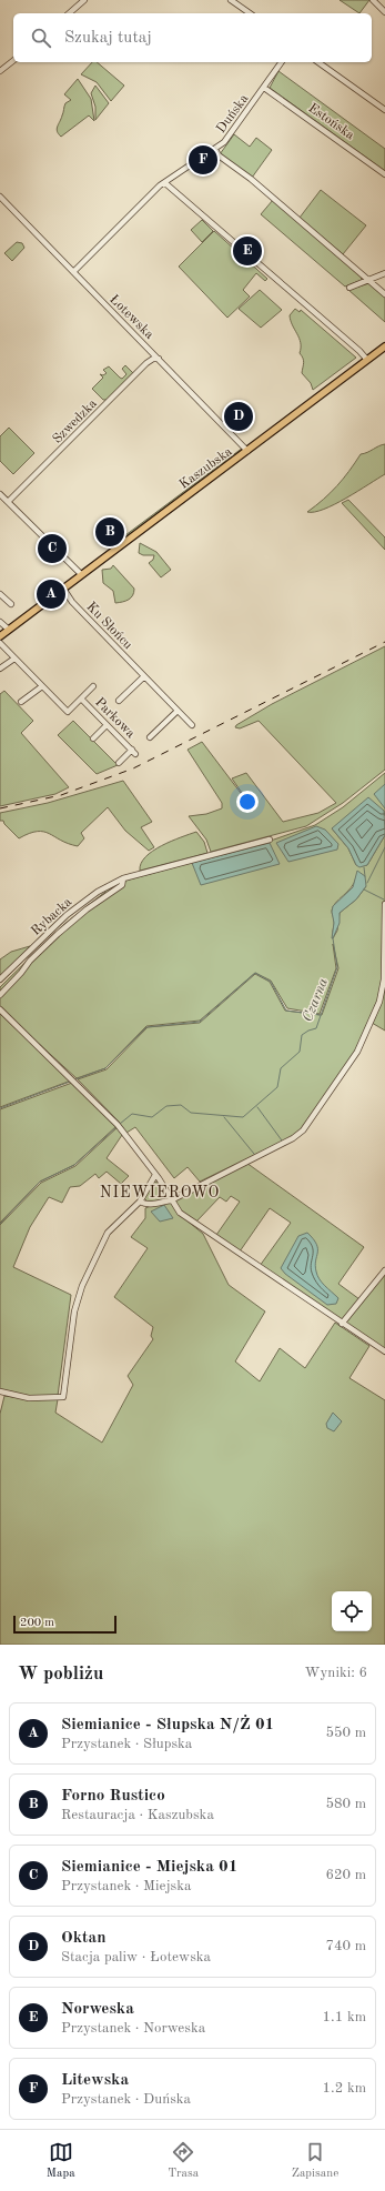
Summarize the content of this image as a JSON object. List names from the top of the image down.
{
  "streets": {
    "main road": ["Kaszubska"],
    "street": [
      "Duńska",
      "Estońska",
      "Łotewska",
      "Szwedzka",
      "Ku Słońcu",
      "Parkowa",
      "Rybacka"
    ]
  },
  "crossings": [
    ["Duńska", "Estońska"],
    ["Duńska", "Łotewska"],
    ["Łotewska", "Szwedzka"],
    ["Łotewska", "Kaszubska"],
    ["Kaszubska", "Ku Słońcu"]
  ],
  "districts": ["NIEWIEROWO"],
  "water": ["Czarna"],
  "scale_bar": "200 m",
  "page": {
    "search": "Szukaj tutaj",
    "pins": [
      "F",
      "E",
      "D",
      "B",
      "C",
      "A"
    ],
    "scale": "200 m",
    "heading": ["W pobliżu", "Wyniki: 6"],
    "list": [
      {
        "mark": "A",
        "name": "Siemianice - Słupska N/Ż 01",
        "note": "Przystanek · Słupska",
        "value": "550 m"
      },
      {
        "mark": "B",
        "name": "Forno Rustico",
        "note": "Restauracja · Kaszubska",
        "value": "580 m"
      },
      {
        "mark": "C",
        "name": "Siemianice - Miejska 01",
        "note": "Przystanek · Miejska",
        "value": "620 m"
      },
      {
        "mark": "D",
        "name": "Oktan",
        "note": "Stacja paliw · Łotewska",
        "value": "740 m"
      },
      {
        "mark": "E",
        "name": "Norweska",
        "note": "Przystanek · Norweska",
        "value": "1.1 km"
      },
      {
        "mark": "F",
        "name": "Litewska",
        "note": "Przystanek · Duńska",
        "value": "1.2 km"
      }
    ],
    "nav": ["Mapa", "Trasa", "Zapisane"]
  }
}
